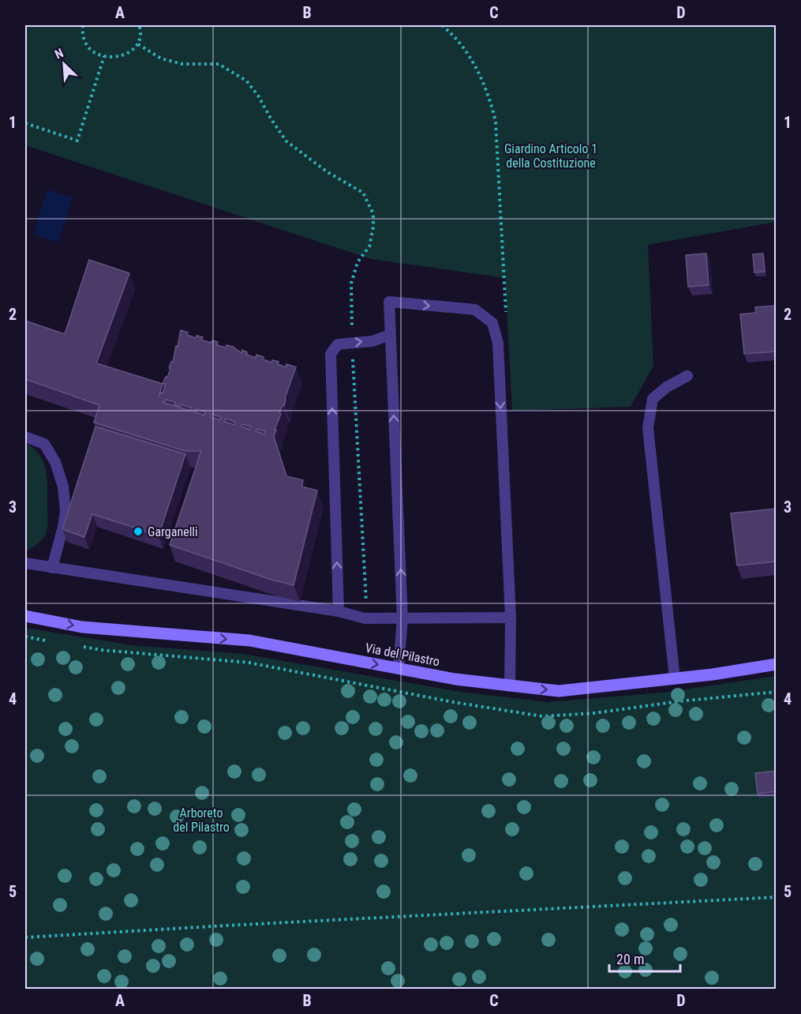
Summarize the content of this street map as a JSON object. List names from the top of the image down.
{
  "streets": {
    "street": ["Via del Pilastro"]
  },
  "one_way": ["Via del Pilastro"],
  "parks": ["Giardino Articolo 1 della Costituzione", "Arboreto del Pilastro"],
  "places": ["Garganelli"],
  "scale_bar": "20 m",
  "north": "top left",
  "grid": {
    "columns": [
      "A",
      "B",
      "C",
      "D"
    ],
    "rows": [
      "1",
      "2",
      "3",
      "4",
      "5"
    ]
  }
}
